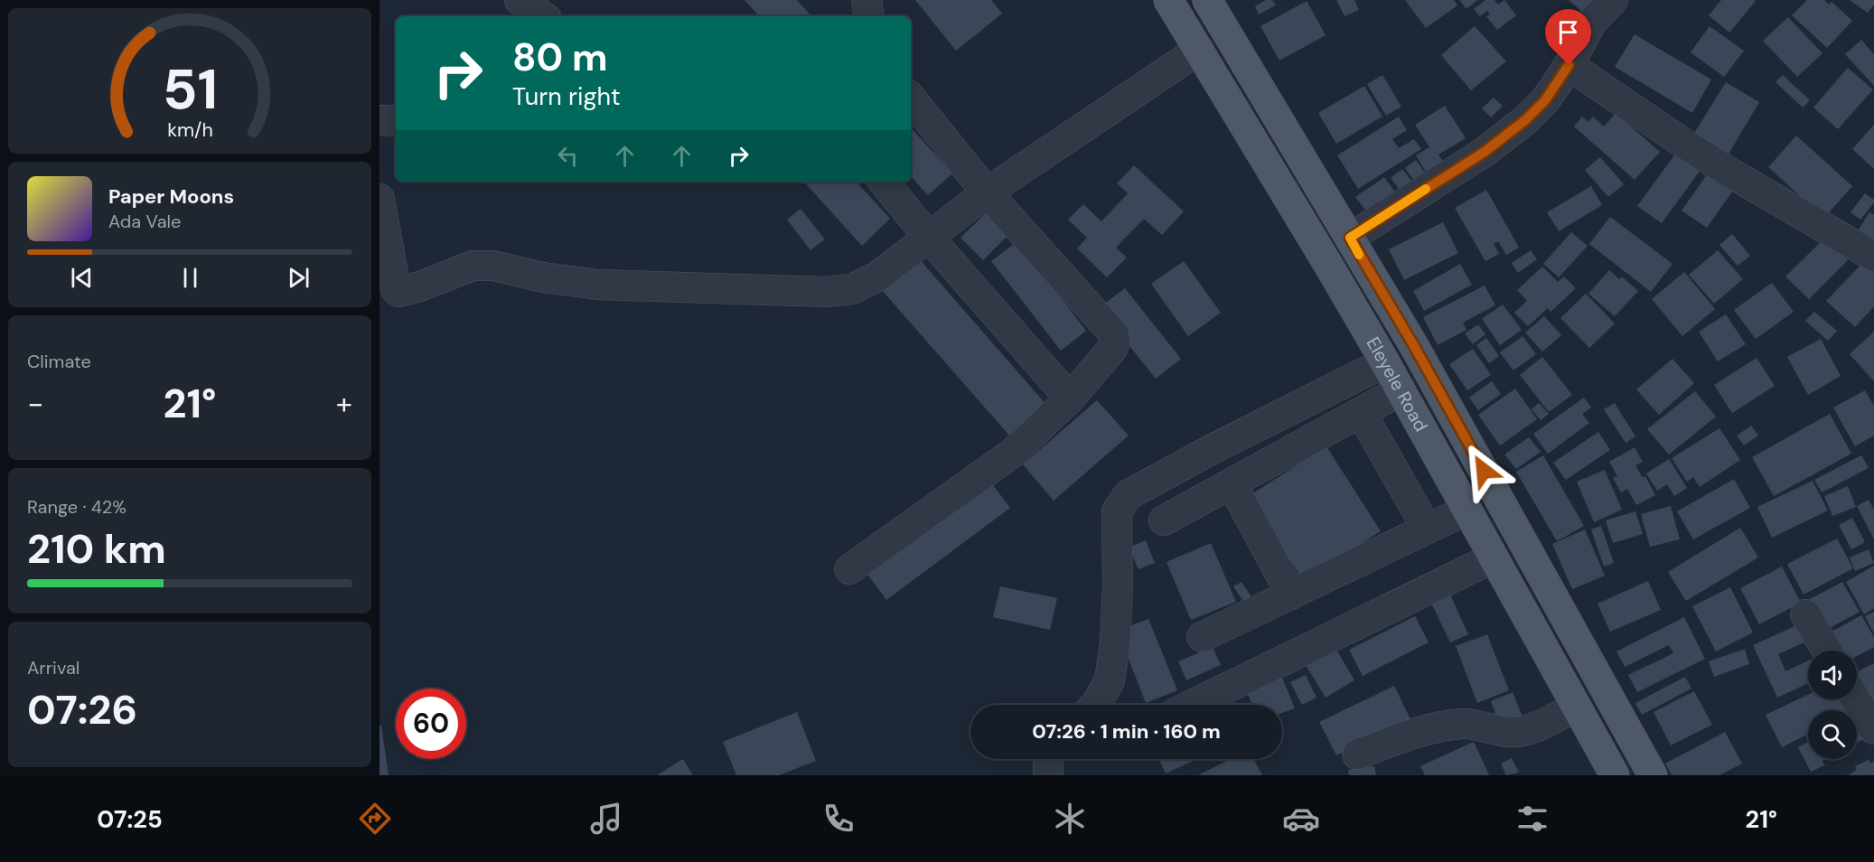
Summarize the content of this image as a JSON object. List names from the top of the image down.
{
  "streets": {
    "main road": ["Eleyele Road"]
  },
  "page": {
    "turn": ["80 m", "Turn right"],
    "song": ["Paper Moons", "Ada Vale"],
    "tile": [
      "Climate",
      ["Range · 42%", "210 km"],
      ["Arrival", "07:26"]
    ],
    "heat": ["−", "21°", "+"],
    "limit": "60",
    "trip": "07:26 · 1 min · 160 m",
    "tabs": ["07:25", "21°"],
    "gauge": ["51", "km/h"]
  }
}
